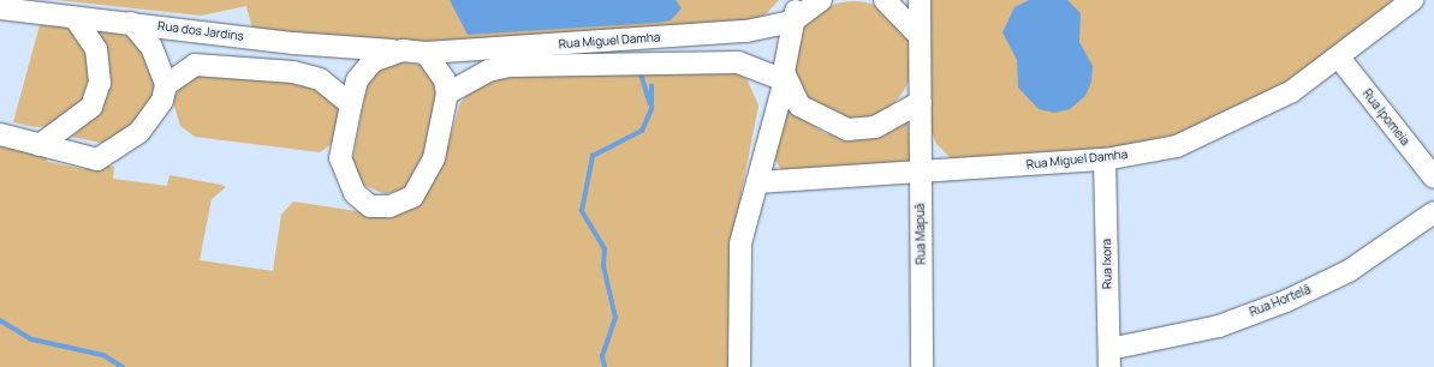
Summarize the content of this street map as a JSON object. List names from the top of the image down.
{
  "streets": {
    "street": [
      "Rua dos Jardins",
      "Rua Miguel Damha",
      "Rua Ipomeia",
      "Rua Mapuã",
      "Rua Ixora",
      "Rua Hortelã"
    ]
  },
  "crossings": [
    ["Rua dos Jardins", "Rua Miguel Damha"],
    ["Rua Miguel Damha", "Rua Ipomeia"],
    ["Rua Miguel Damha", "Rua Mapuã"],
    ["Rua Miguel Damha", "Rua Ixora"],
    ["Rua Ixora", "Rua Hortelã"]
  ]
}
